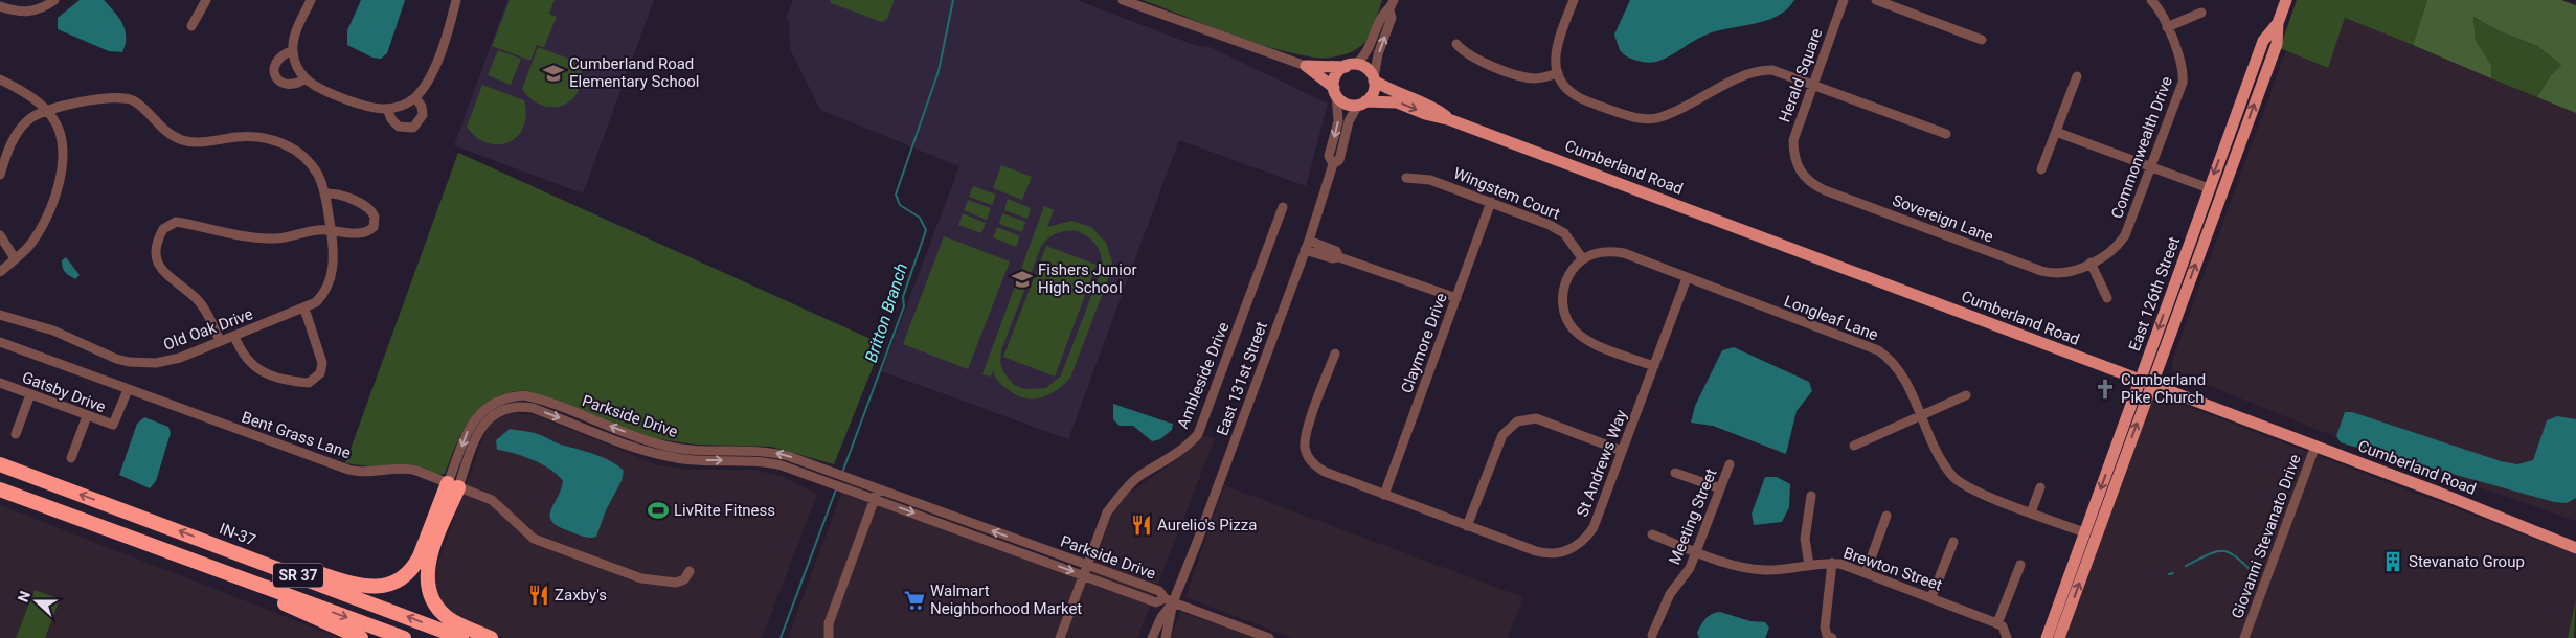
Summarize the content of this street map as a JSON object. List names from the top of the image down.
{
  "streets": {
    "highway": ["IN-37", "SR 37"],
    "main road": ["Cumberland Road", "East 126th Street"],
    "street": [
      "Herald Square",
      "Commonwealth Drive",
      "Wingstem Court",
      "Sovereign Lane",
      "Longleaf Lane",
      "Old Oak Drive",
      "Claymore Drive",
      "Ambleside Drive",
      "East 131st Street",
      "Gatsby Drive",
      "Parkside Drive",
      "Bent Grass Lane",
      "St Andrews Way",
      "Meeting Street",
      "Giovanni Stevanato Drive",
      "Brewton Street"
    ]
  },
  "crossings": [
    ["Herald Square", "Sovereign Lane"],
    ["Commonwealth Drive", "Sovereign Lane"],
    ["Cumberland Road", "East 126th Street"],
    ["Cumberland Road", "East 131st Street"],
    ["Cumberland Road", "Giovanni Stevanato Drive"],
    ["Wingstem Court", "Longleaf Lane"],
    ["Wingstem Court", "Claymore Drive"],
    ["Wingstem Court", "St Andrews Way"],
    ["East 126th Street", "Longleaf Lane"],
    ["Longleaf Lane", "St Andrews Way"],
    ["Claymore Drive", "St Andrews Way"],
    ["Ambleside Drive", "Parkside Drive"],
    ["East 131st Street", "Parkside Drive"],
    ["Gatsby Drive", "Bent Grass Lane"],
    ["Parkside Drive", "Bent Grass Lane"],
    ["Meeting Street", "Brewton Street"]
  ],
  "water": ["Britton Branch"],
  "places": {
    "school or university": ["Cumberland Road Elementary School", "Fishers Junior High School"],
    "church": ["Cumberland Pike Church"],
    "sports": ["LivRite Fitness"],
    "restaurant": ["Aurelio's Pizza", "Zaxby's"],
    "building": ["Stevanato Group"],
    "supermarket": ["Walmart Neighborhood Market"]
  },
  "north": "left"
}
